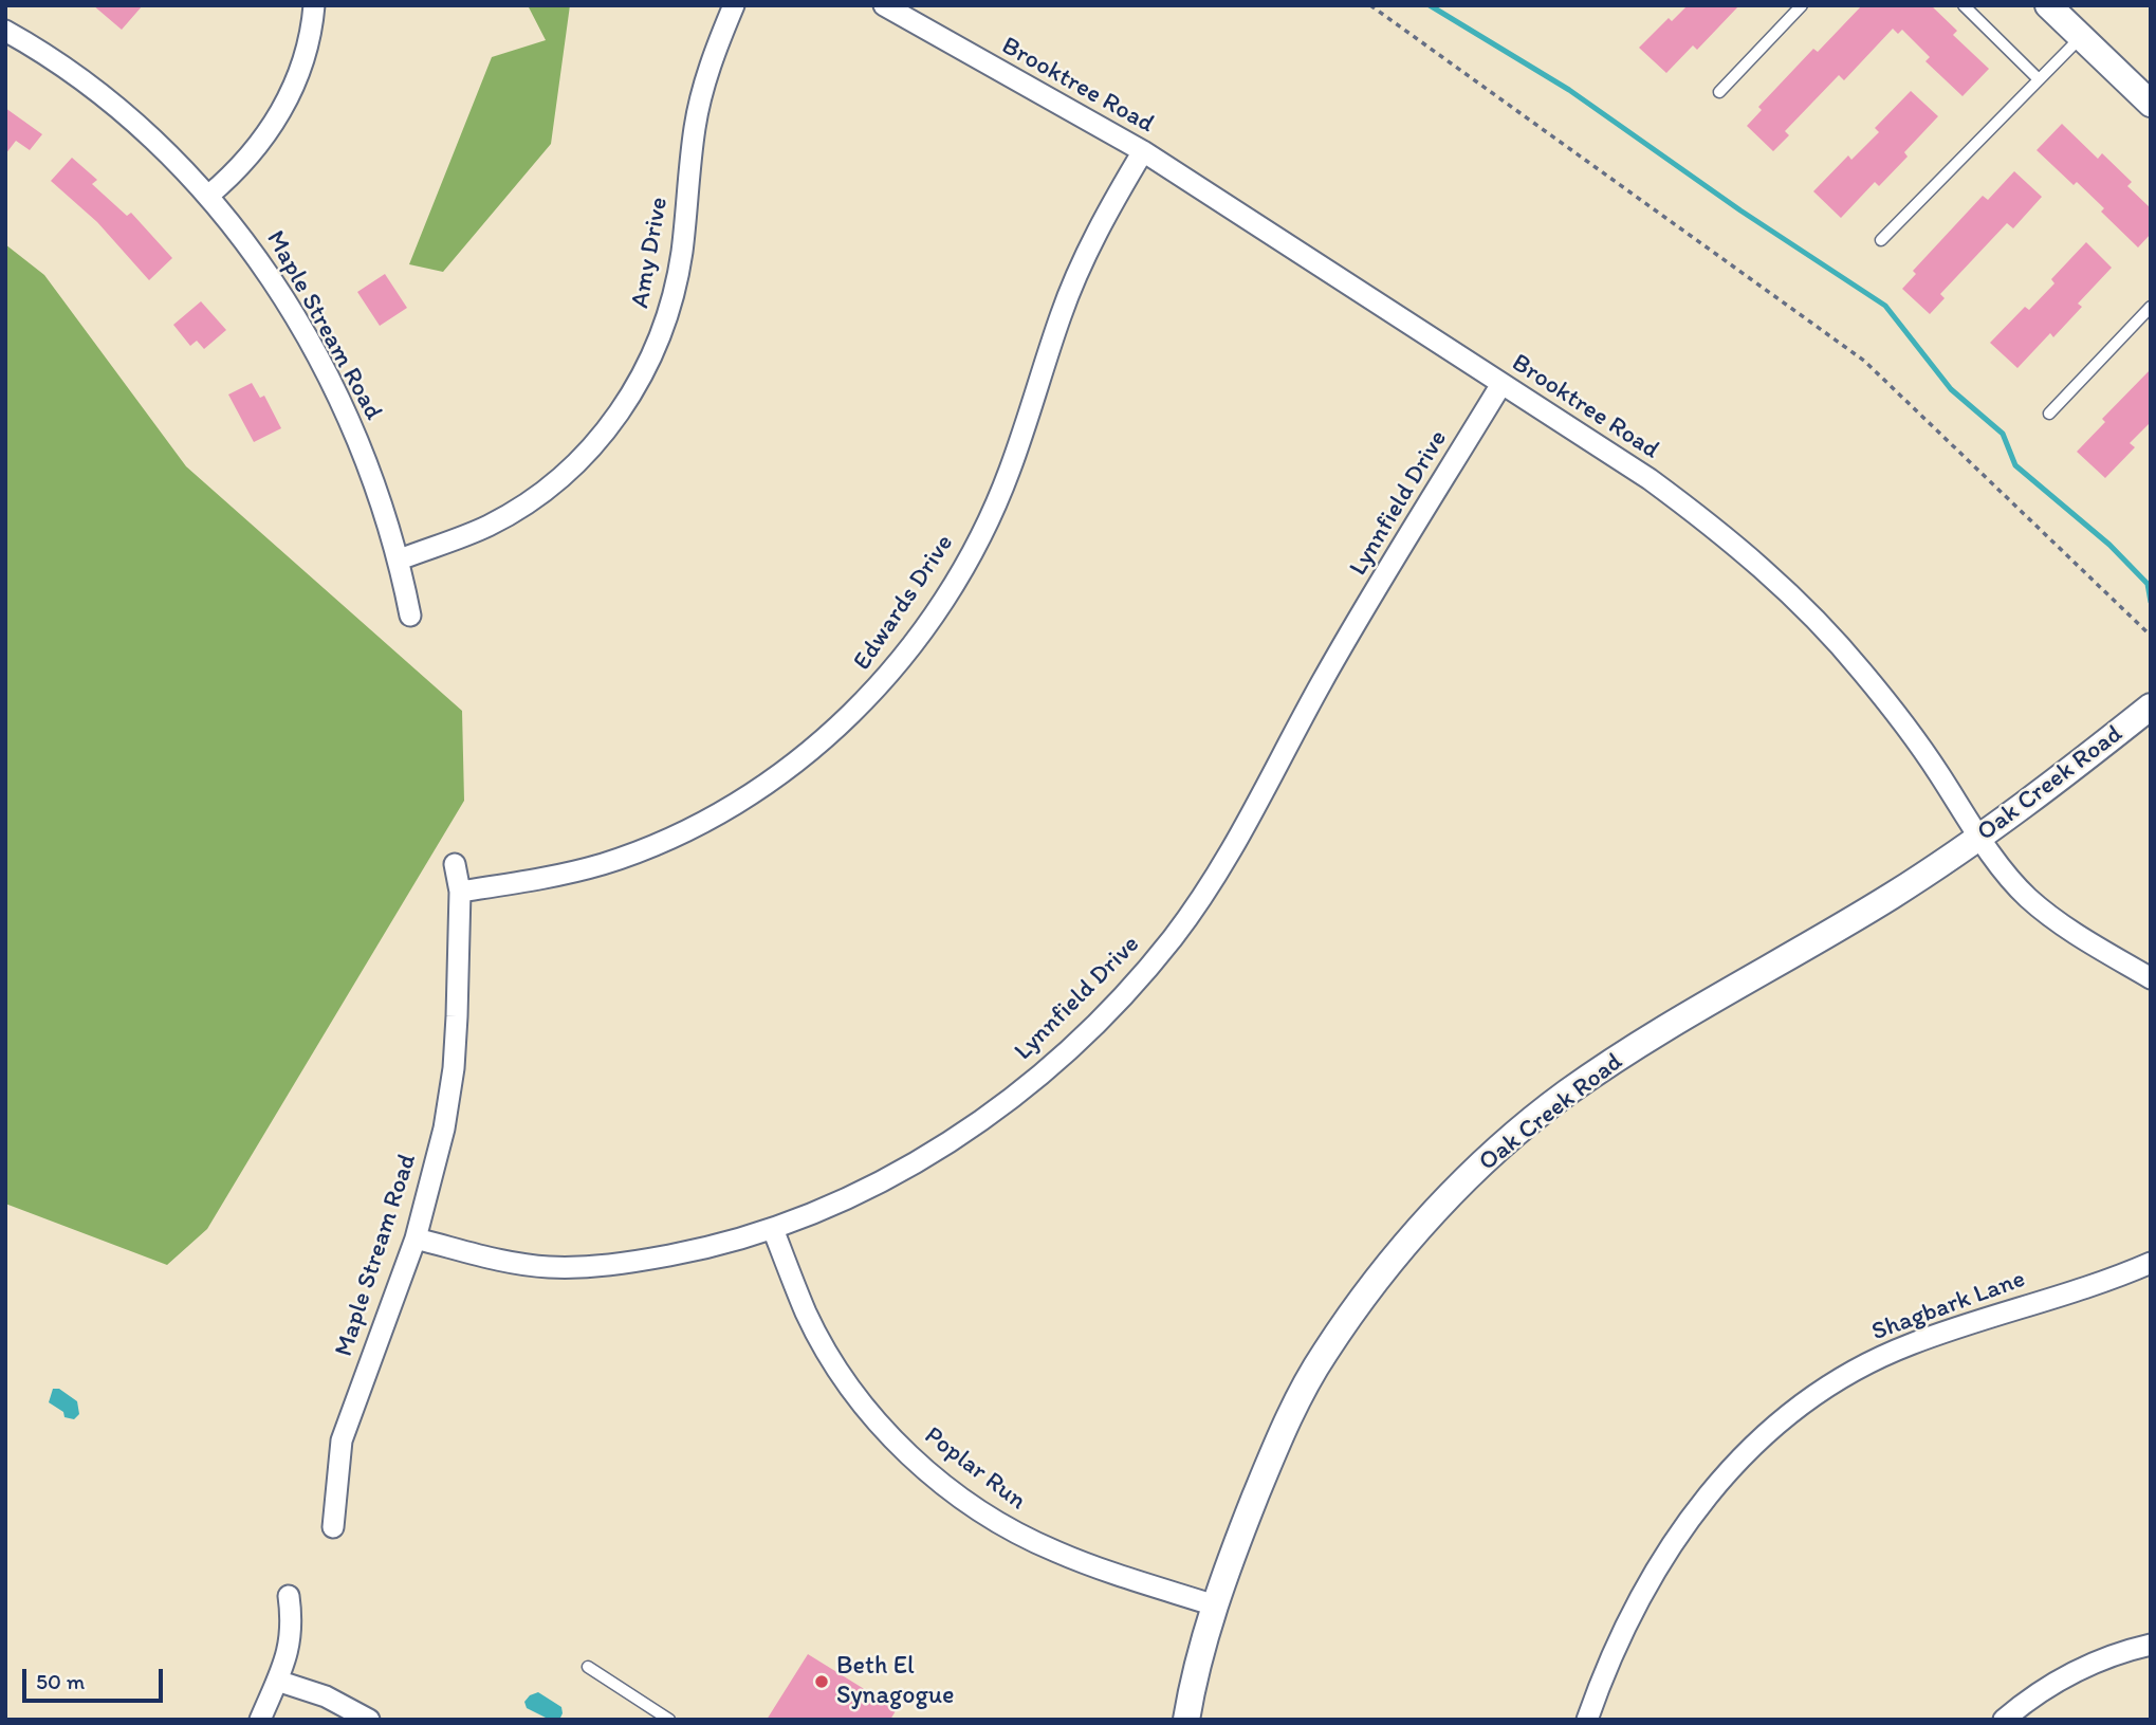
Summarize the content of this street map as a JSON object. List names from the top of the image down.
{
  "streets": {
    "street": [
      "Brooktree Road",
      "Amy Drive",
      "Maple Stream Road",
      "Lynnfield Drive",
      "Edwards Drive",
      "Oak Creek Road",
      "Shagbark Lane",
      "Poplar Run"
    ]
  },
  "crossings": [
    ["Brooktree Road", "Lynnfield Drive"],
    ["Brooktree Road", "Edwards Drive"],
    ["Brooktree Road", "Oak Creek Road"],
    ["Amy Drive", "Maple Stream Road"],
    ["Maple Stream Road", "Lynnfield Drive"],
    ["Maple Stream Road", "Edwards Drive"],
    ["Lynnfield Drive", "Poplar Run"],
    ["Oak Creek Road", "Poplar Run"]
  ],
  "places": ["Beth El Synagogue"],
  "scale_bar": "50 m"
}
